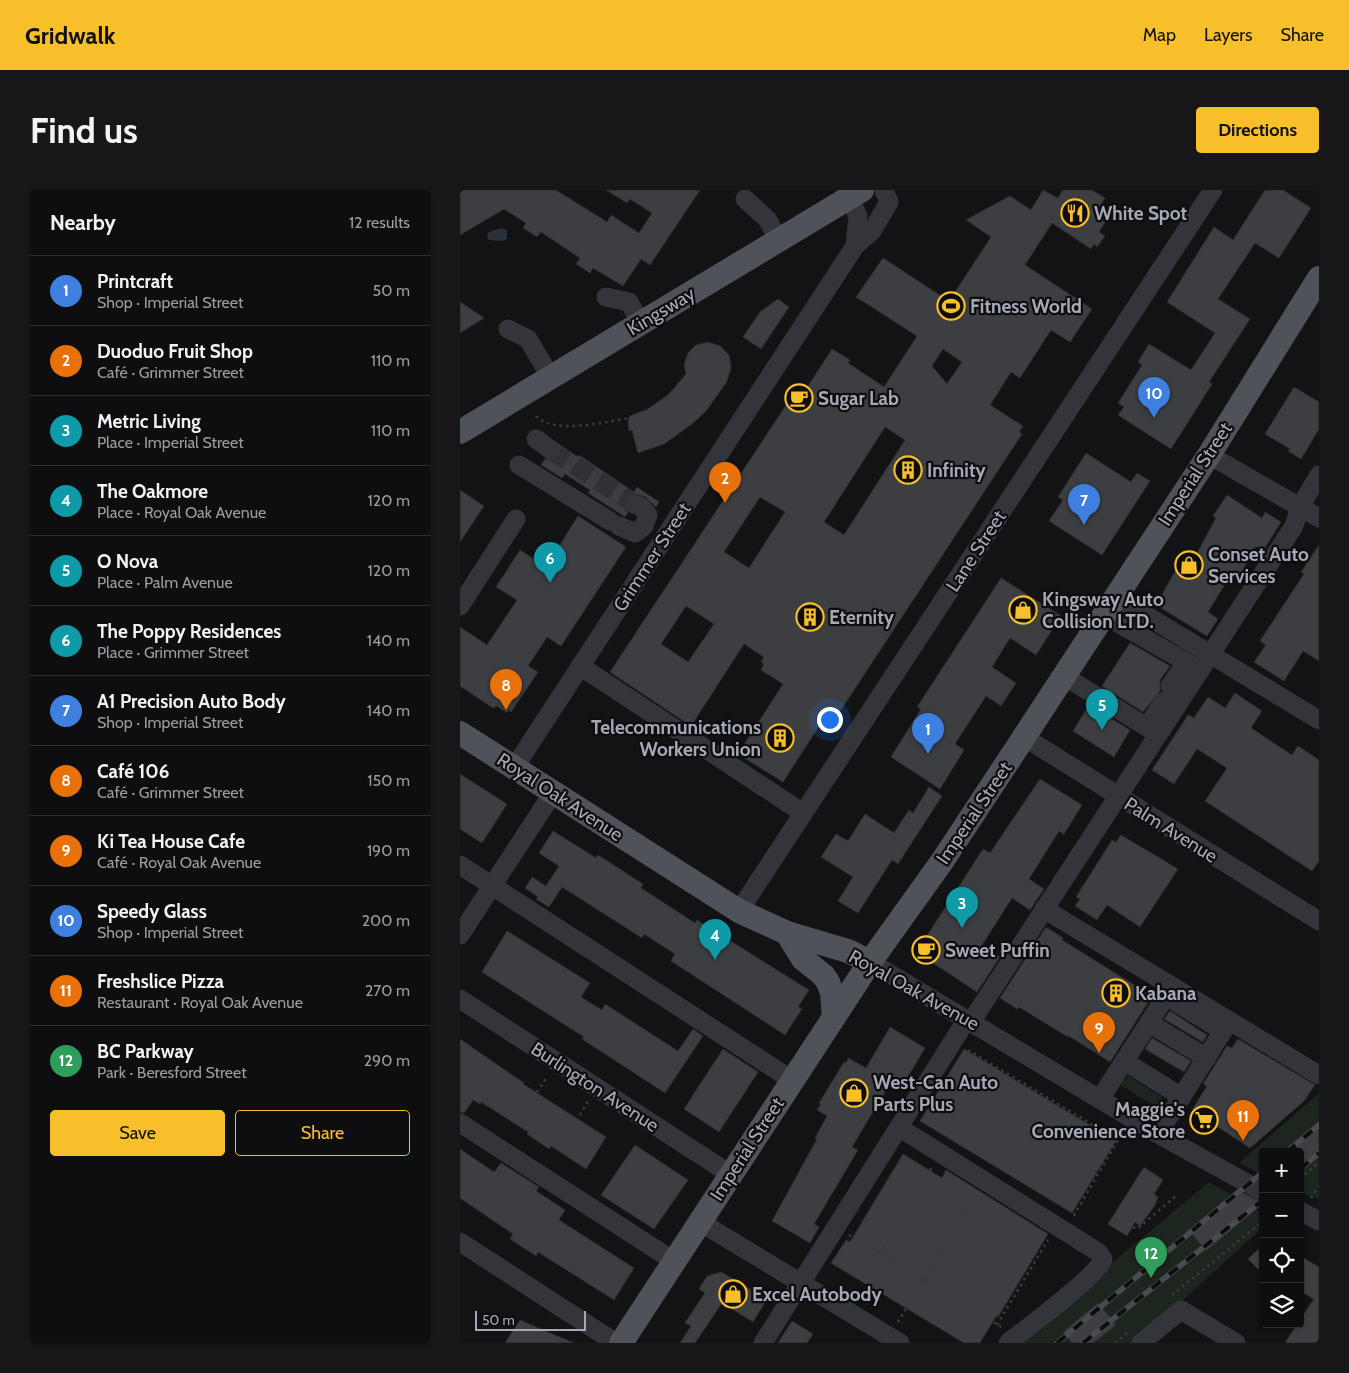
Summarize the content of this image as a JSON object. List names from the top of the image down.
{
  "streets": {
    "main road": ["Kingsway", "Imperial Street", "Royal Oak Avenue"],
    "street": [
      "Lane Street",
      "Grimmer Street",
      "Palm Avenue",
      "Burlington Avenue"
    ]
  },
  "crossings": [
    ["Kingsway", "Grimmer Street"],
    ["Imperial Street", "Royal Oak Avenue"],
    ["Imperial Street", "Palm Avenue"],
    ["Imperial Street", "Burlington Avenue"],
    ["Lane Street", "Royal Oak Avenue"],
    ["Grimmer Street", "Royal Oak Avenue"]
  ],
  "places": {
    "restaurant": ["White Spot"],
    "sports": ["Fitness World"],
    "cafe": ["Sugar Lab", "Sweet Puffin"],
    "building": [
      "Infinity",
      "Eternity",
      "Telecommunications Workers Union",
      "Kabana"
    ],
    "shop": [
      "Conset Auto Services",
      "Kingsway Auto Collision LTD.",
      "West-Can Auto Parts Plus",
      "Excel Autobody"
    ],
    "supermarket": ["Maggie's Convenience Store"]
  },
  "scale_bar": "50 m",
  "page": {
    "header": "Gridwalk",
    "nav": ["Map", "Layers", "Share"],
    "buttons": [
      "Directions",
      ["Save", "Share"]
    ],
    "title": "Find us",
    "heading": ["Nearby", "12 results"],
    "list": [
      {
        "mark": "1",
        "name": "Printcraft",
        "note": "Shop · Imperial Street",
        "value": "50 m"
      },
      {
        "mark": "2",
        "name": "Duoduo Fruit Shop",
        "note": "Café · Grimmer Street",
        "value": "110 m"
      },
      {
        "mark": "3",
        "name": "Metric Living",
        "note": "Place · Imperial Street",
        "value": "110 m"
      },
      {
        "mark": "4",
        "name": "The Oakmore",
        "note": "Place · Royal Oak Avenue",
        "value": "120 m"
      },
      {
        "mark": "5",
        "name": "O Nova",
        "note": "Place · Palm Avenue",
        "value": "120 m"
      },
      {
        "mark": "6",
        "name": "The Poppy Residences",
        "note": "Place · Grimmer Street",
        "value": "140 m"
      },
      {
        "mark": "7",
        "name": "A1 Precision Auto Body",
        "note": "Shop · Imperial Street",
        "value": "140 m"
      },
      {
        "mark": "8",
        "name": "Café 106",
        "note": "Café · Grimmer Street",
        "value": "150 m"
      },
      {
        "mark": "9",
        "name": "Ki Tea House Cafe",
        "note": "Café · Royal Oak Avenue",
        "value": "190 m"
      },
      {
        "mark": "10",
        "name": "Speedy Glass",
        "note": "Shop · Imperial Street",
        "value": "200 m"
      },
      {
        "mark": "11",
        "name": "Freshslice Pizza",
        "note": "Restaurant · Royal Oak Avenue",
        "value": "270 m"
      },
      {
        "mark": "12",
        "name": "BC Parkway",
        "note": "Park · Beresford Street",
        "value": "290 m"
      }
    ],
    "pins": [
      "10",
      "2",
      "7",
      "6",
      "8",
      "5",
      "1",
      "3",
      "4",
      "9",
      "11",
      "12"
    ],
    "map_buttons": ["+", "−"],
    "scale": "50 m"
  }
}
